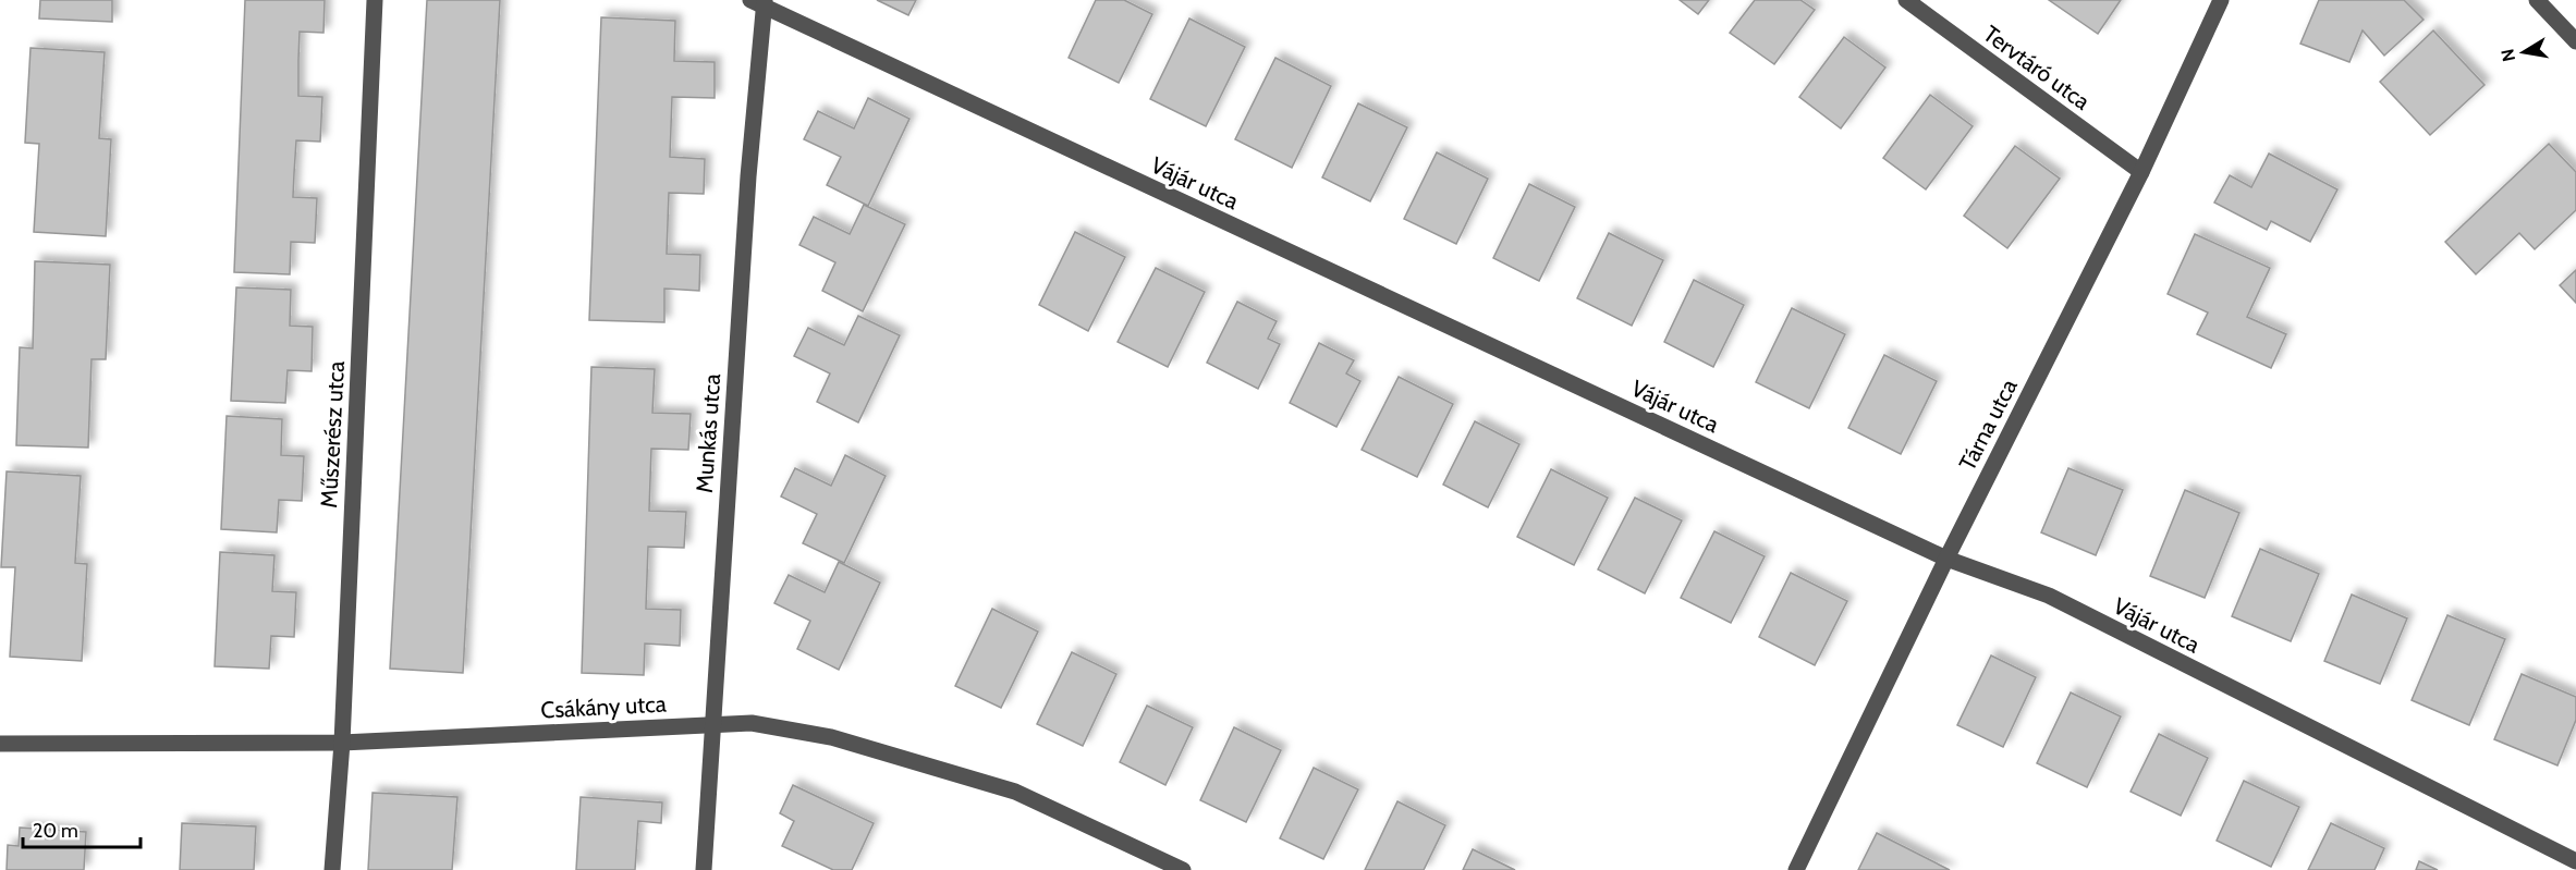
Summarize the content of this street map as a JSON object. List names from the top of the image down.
{
  "streets": {
    "street": [
      "Tervtáró utca",
      "Vájár utca",
      "Tárna utca",
      "Munkás utca",
      "Műszerész utca",
      "Csákány utca"
    ]
  },
  "crossings": [
    ["Tervtáró utca", "Tárna utca"],
    ["Vájár utca", "Tárna utca"],
    ["Vájár utca", "Munkás utca"],
    ["Munkás utca", "Csákány utca"],
    ["Műszerész utca", "Csákány utca"]
  ],
  "scale_bar": "20 m",
  "north": "left"
}
